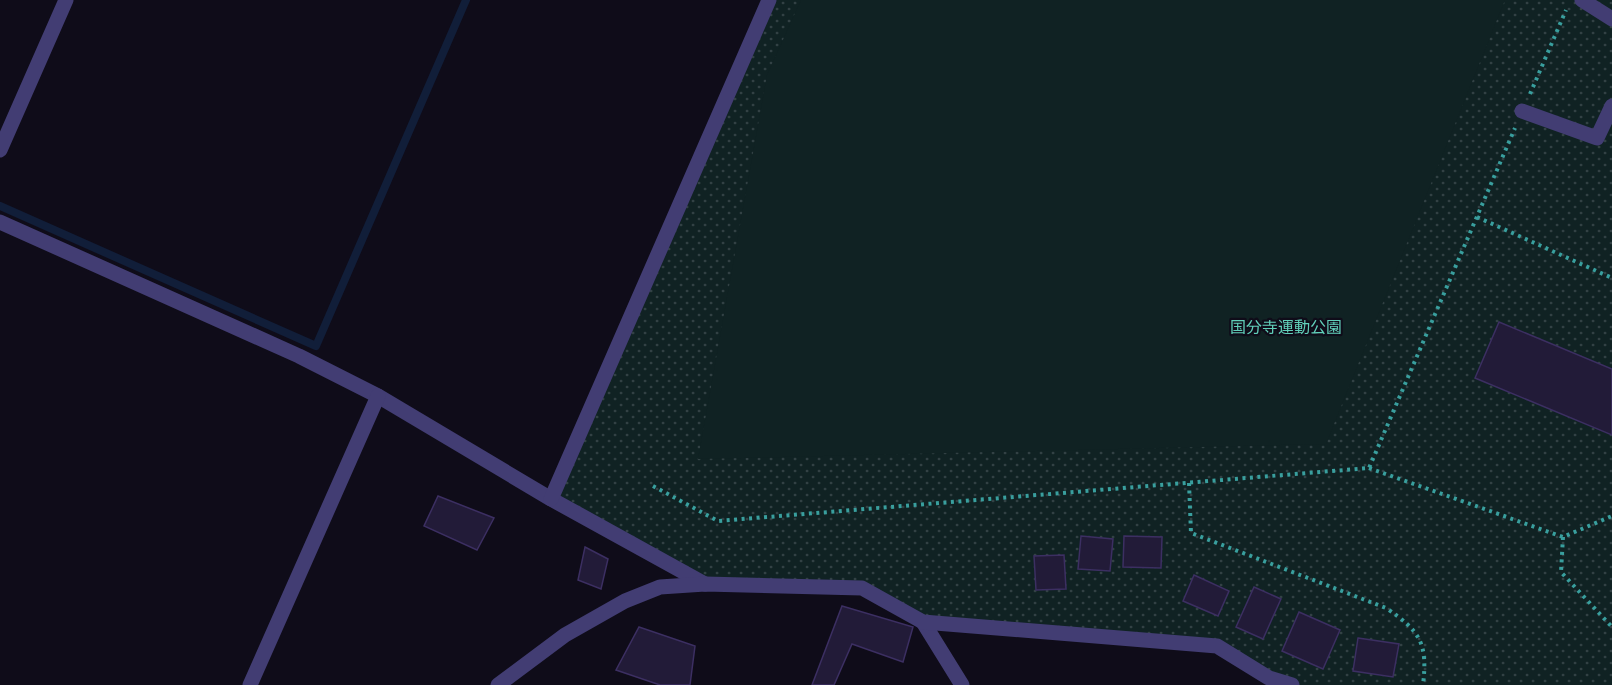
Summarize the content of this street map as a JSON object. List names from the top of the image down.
{
  "parks": ["国分寺運動公園"]
}
